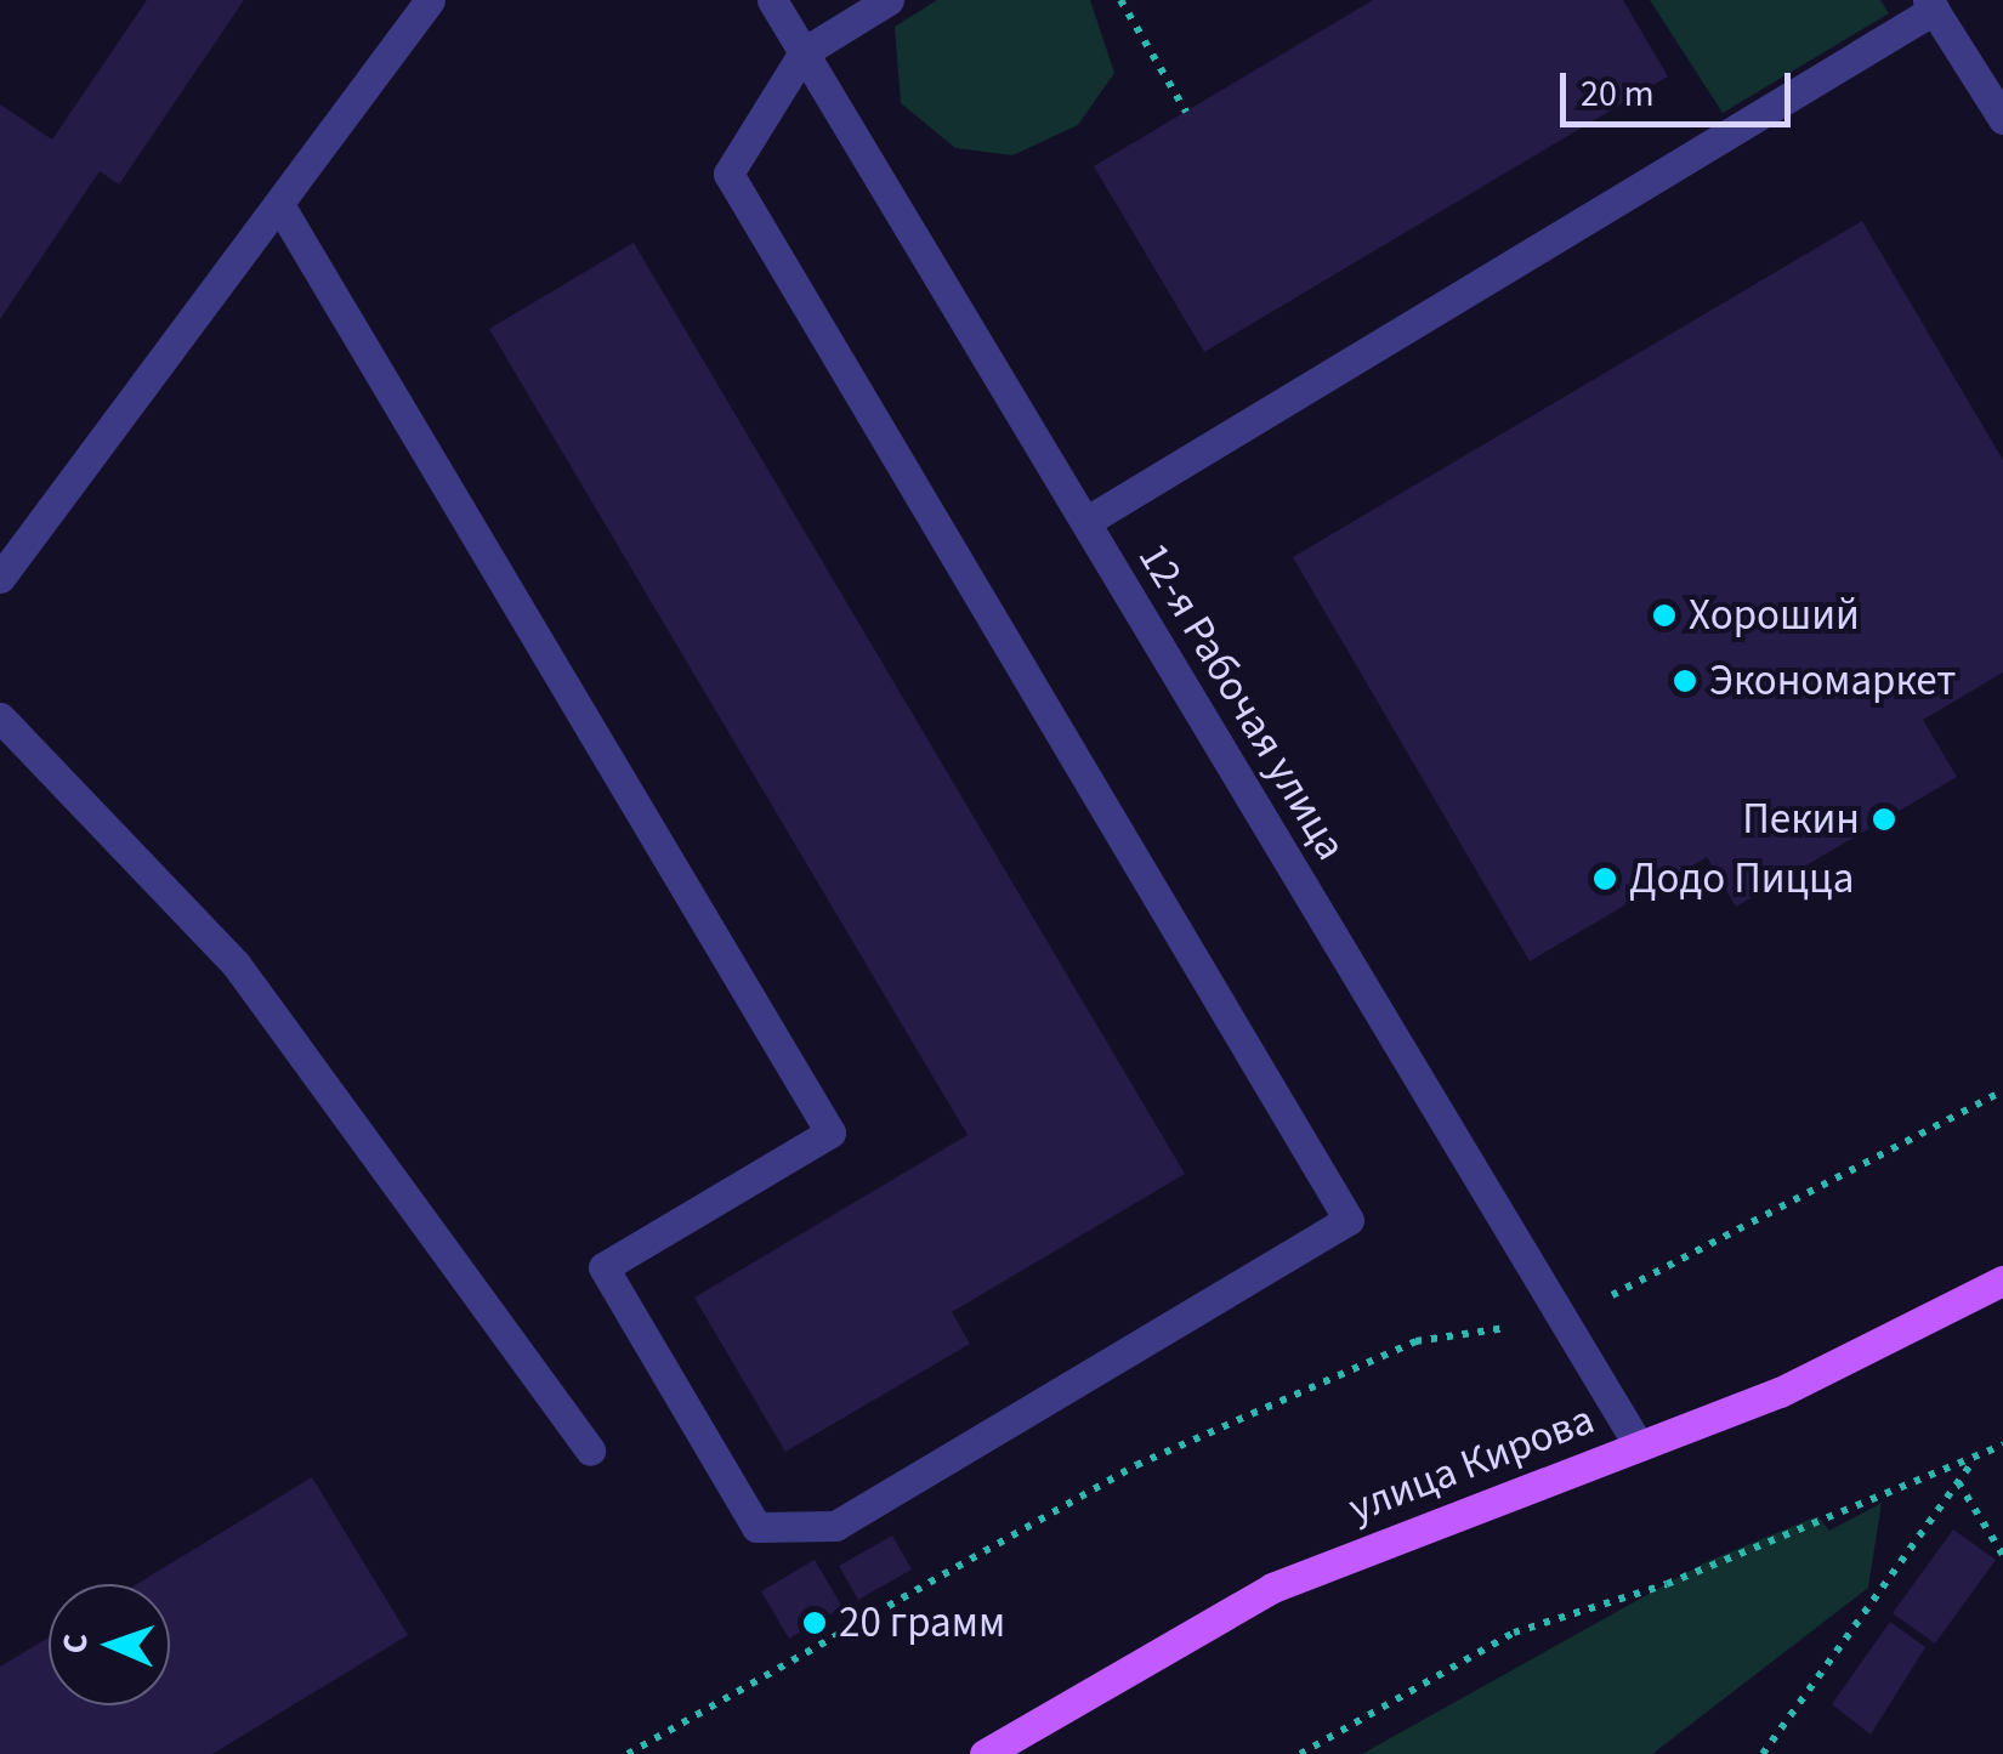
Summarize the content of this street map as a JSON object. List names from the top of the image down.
{
  "streets": {
    "main road": ["улица Кирова"],
    "street": ["12-я Рабочая улица"]
  },
  "crossings": [
    ["12-я Рабочая улица", "улица Кирова"]
  ],
  "places": [
    "Хороший",
    "Экономаркет",
    "Пекин",
    "Додо Пицца",
    "20 грамм"
  ],
  "scale_bar": "20 m",
  "north": "left"
}
